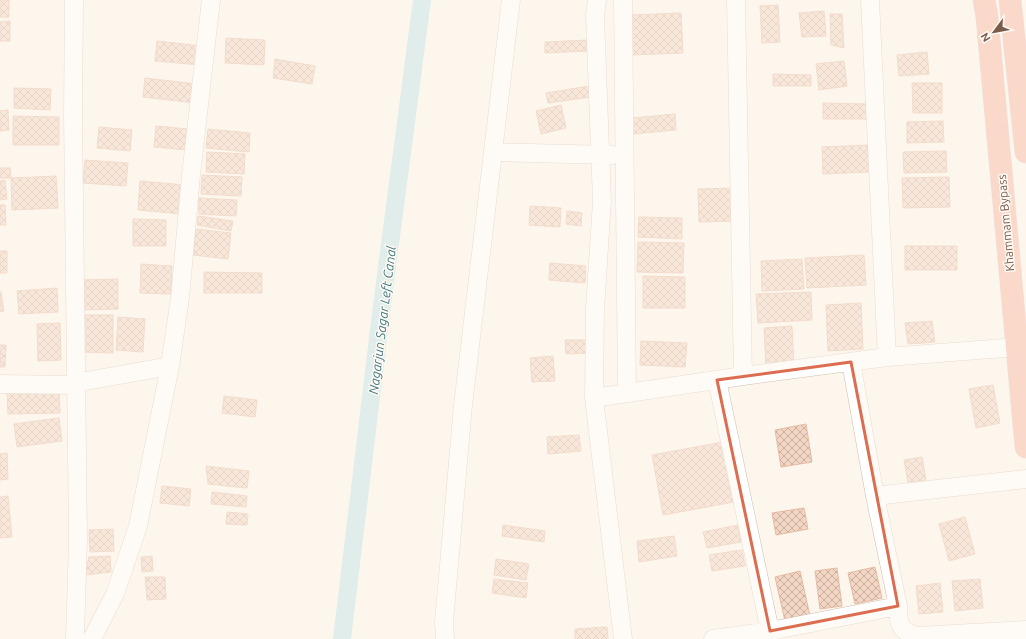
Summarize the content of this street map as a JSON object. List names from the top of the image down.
{
  "streets": {
    "highway": ["Khammam Bypass"]
  },
  "water": ["Nagarjun Sagar Left Canal"],
  "north": "bottom left"
}
